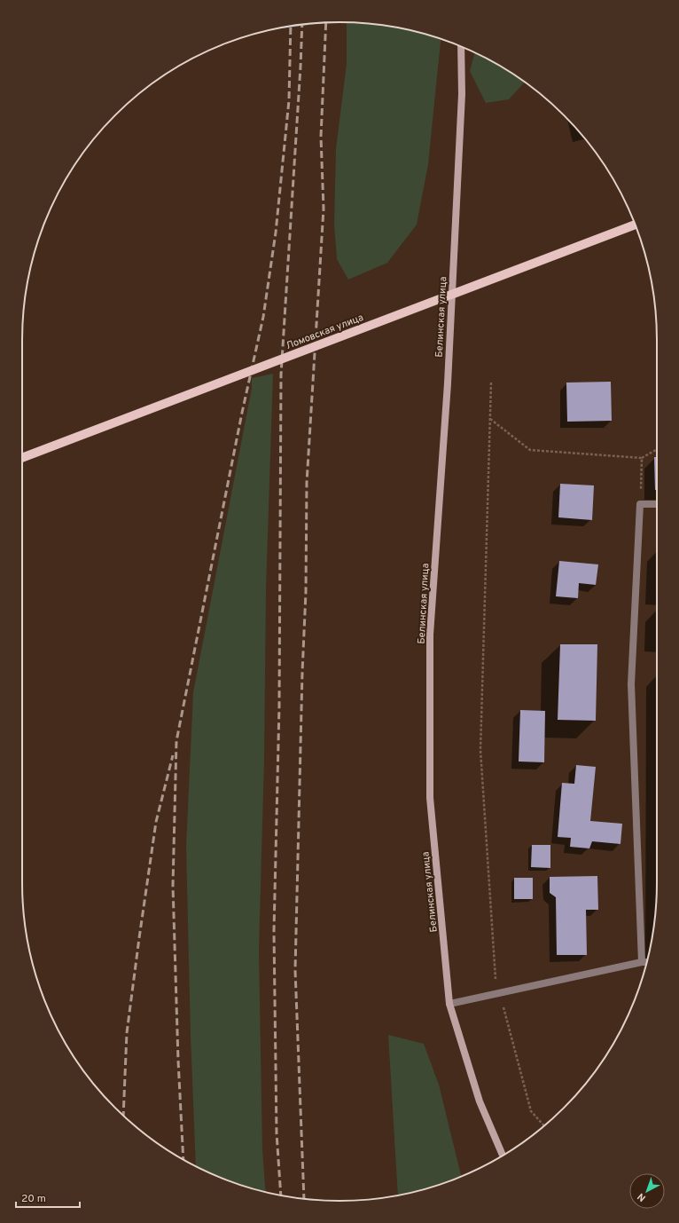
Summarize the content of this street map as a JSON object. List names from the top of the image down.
{
  "streets": {
    "main road": ["Белинская улица", "Ломовская улица"]
  },
  "scale_bar": "20 m",
  "north": "bottom left"
}
